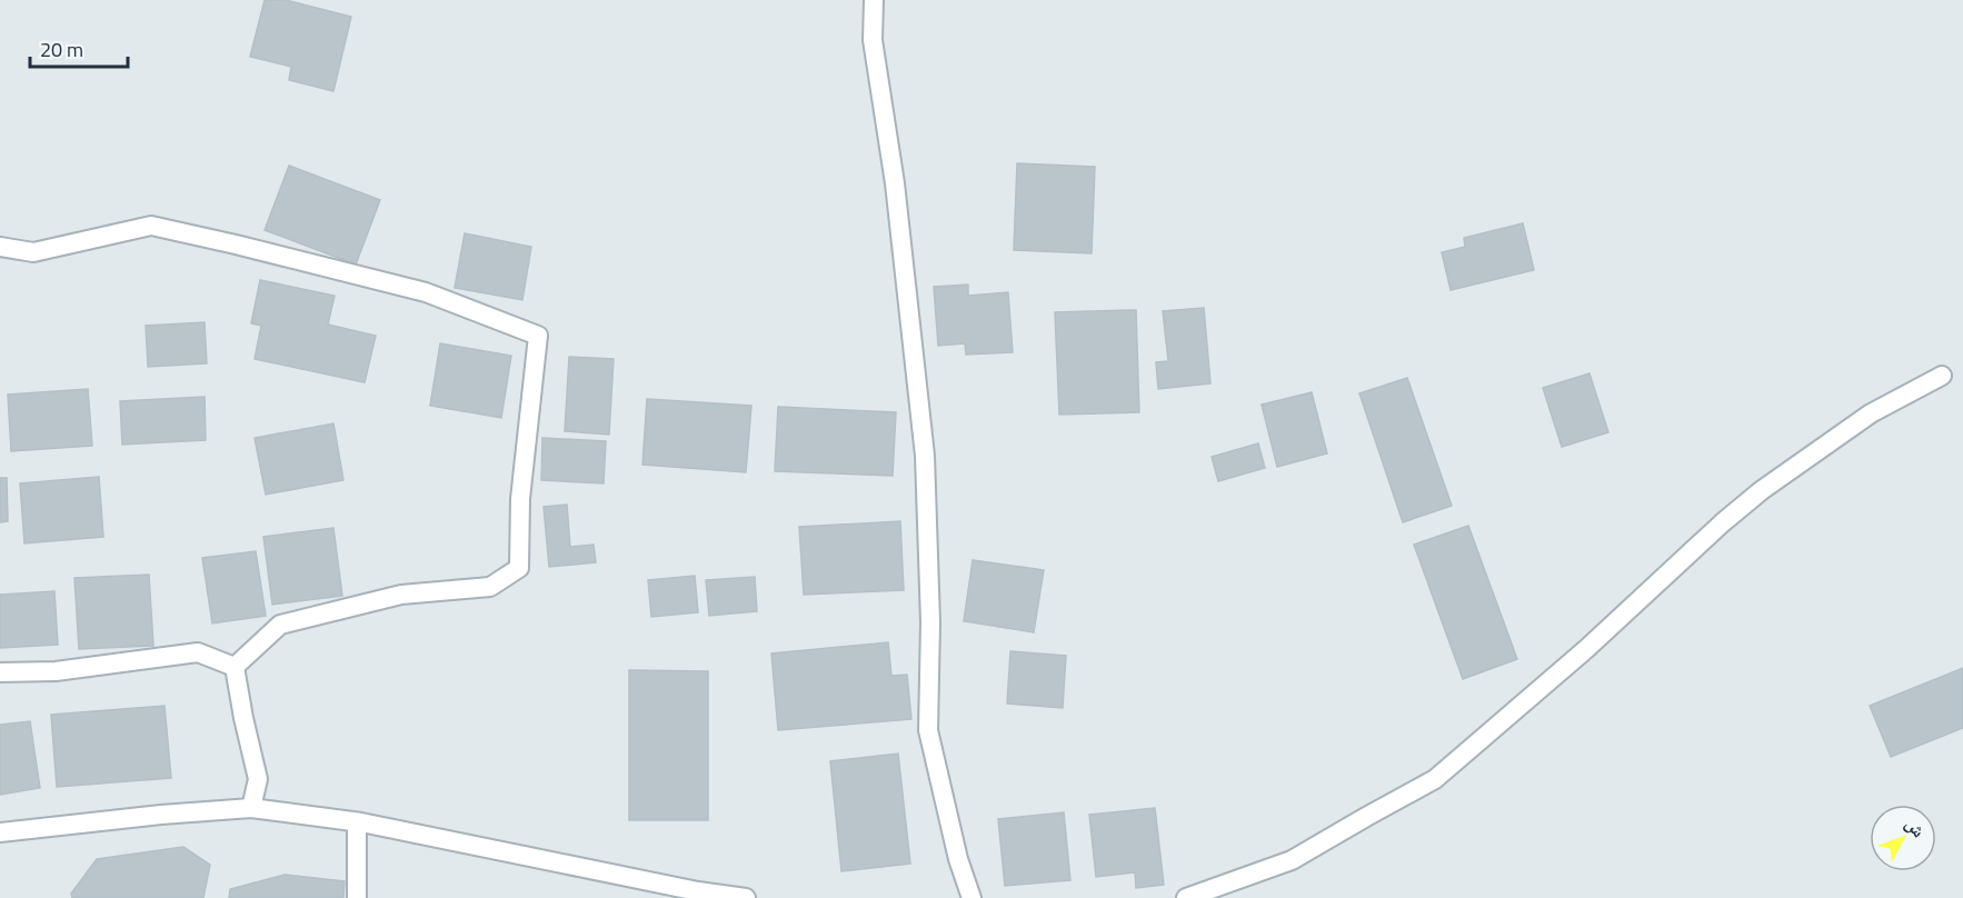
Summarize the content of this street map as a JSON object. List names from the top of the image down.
{
  "scale_bar": "20 m",
  "north": "top right"
}
